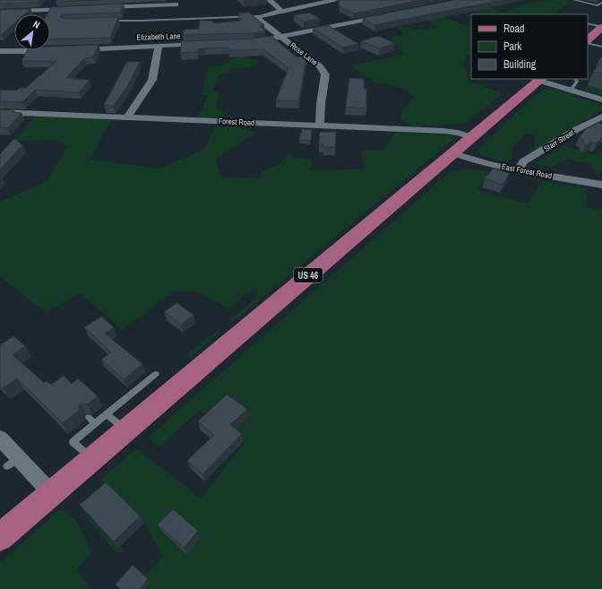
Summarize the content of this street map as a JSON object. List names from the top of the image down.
{
  "streets": {
    "main road": ["US 46"],
    "street": [
      "Elizabeth Lane",
      "Rose Lane",
      "Forest Road",
      "Starr Street",
      "East Forest Road"
    ]
  },
  "crossings": [
    ["Rose Lane", "Forest Road"],
    ["Forest Road", "US 46"],
    ["Starr Street", "East Forest Road"],
    ["East Forest Road", "US 46"]
  ],
  "legend": ["Road", "Park", "Building"],
  "north": "top right"
}
